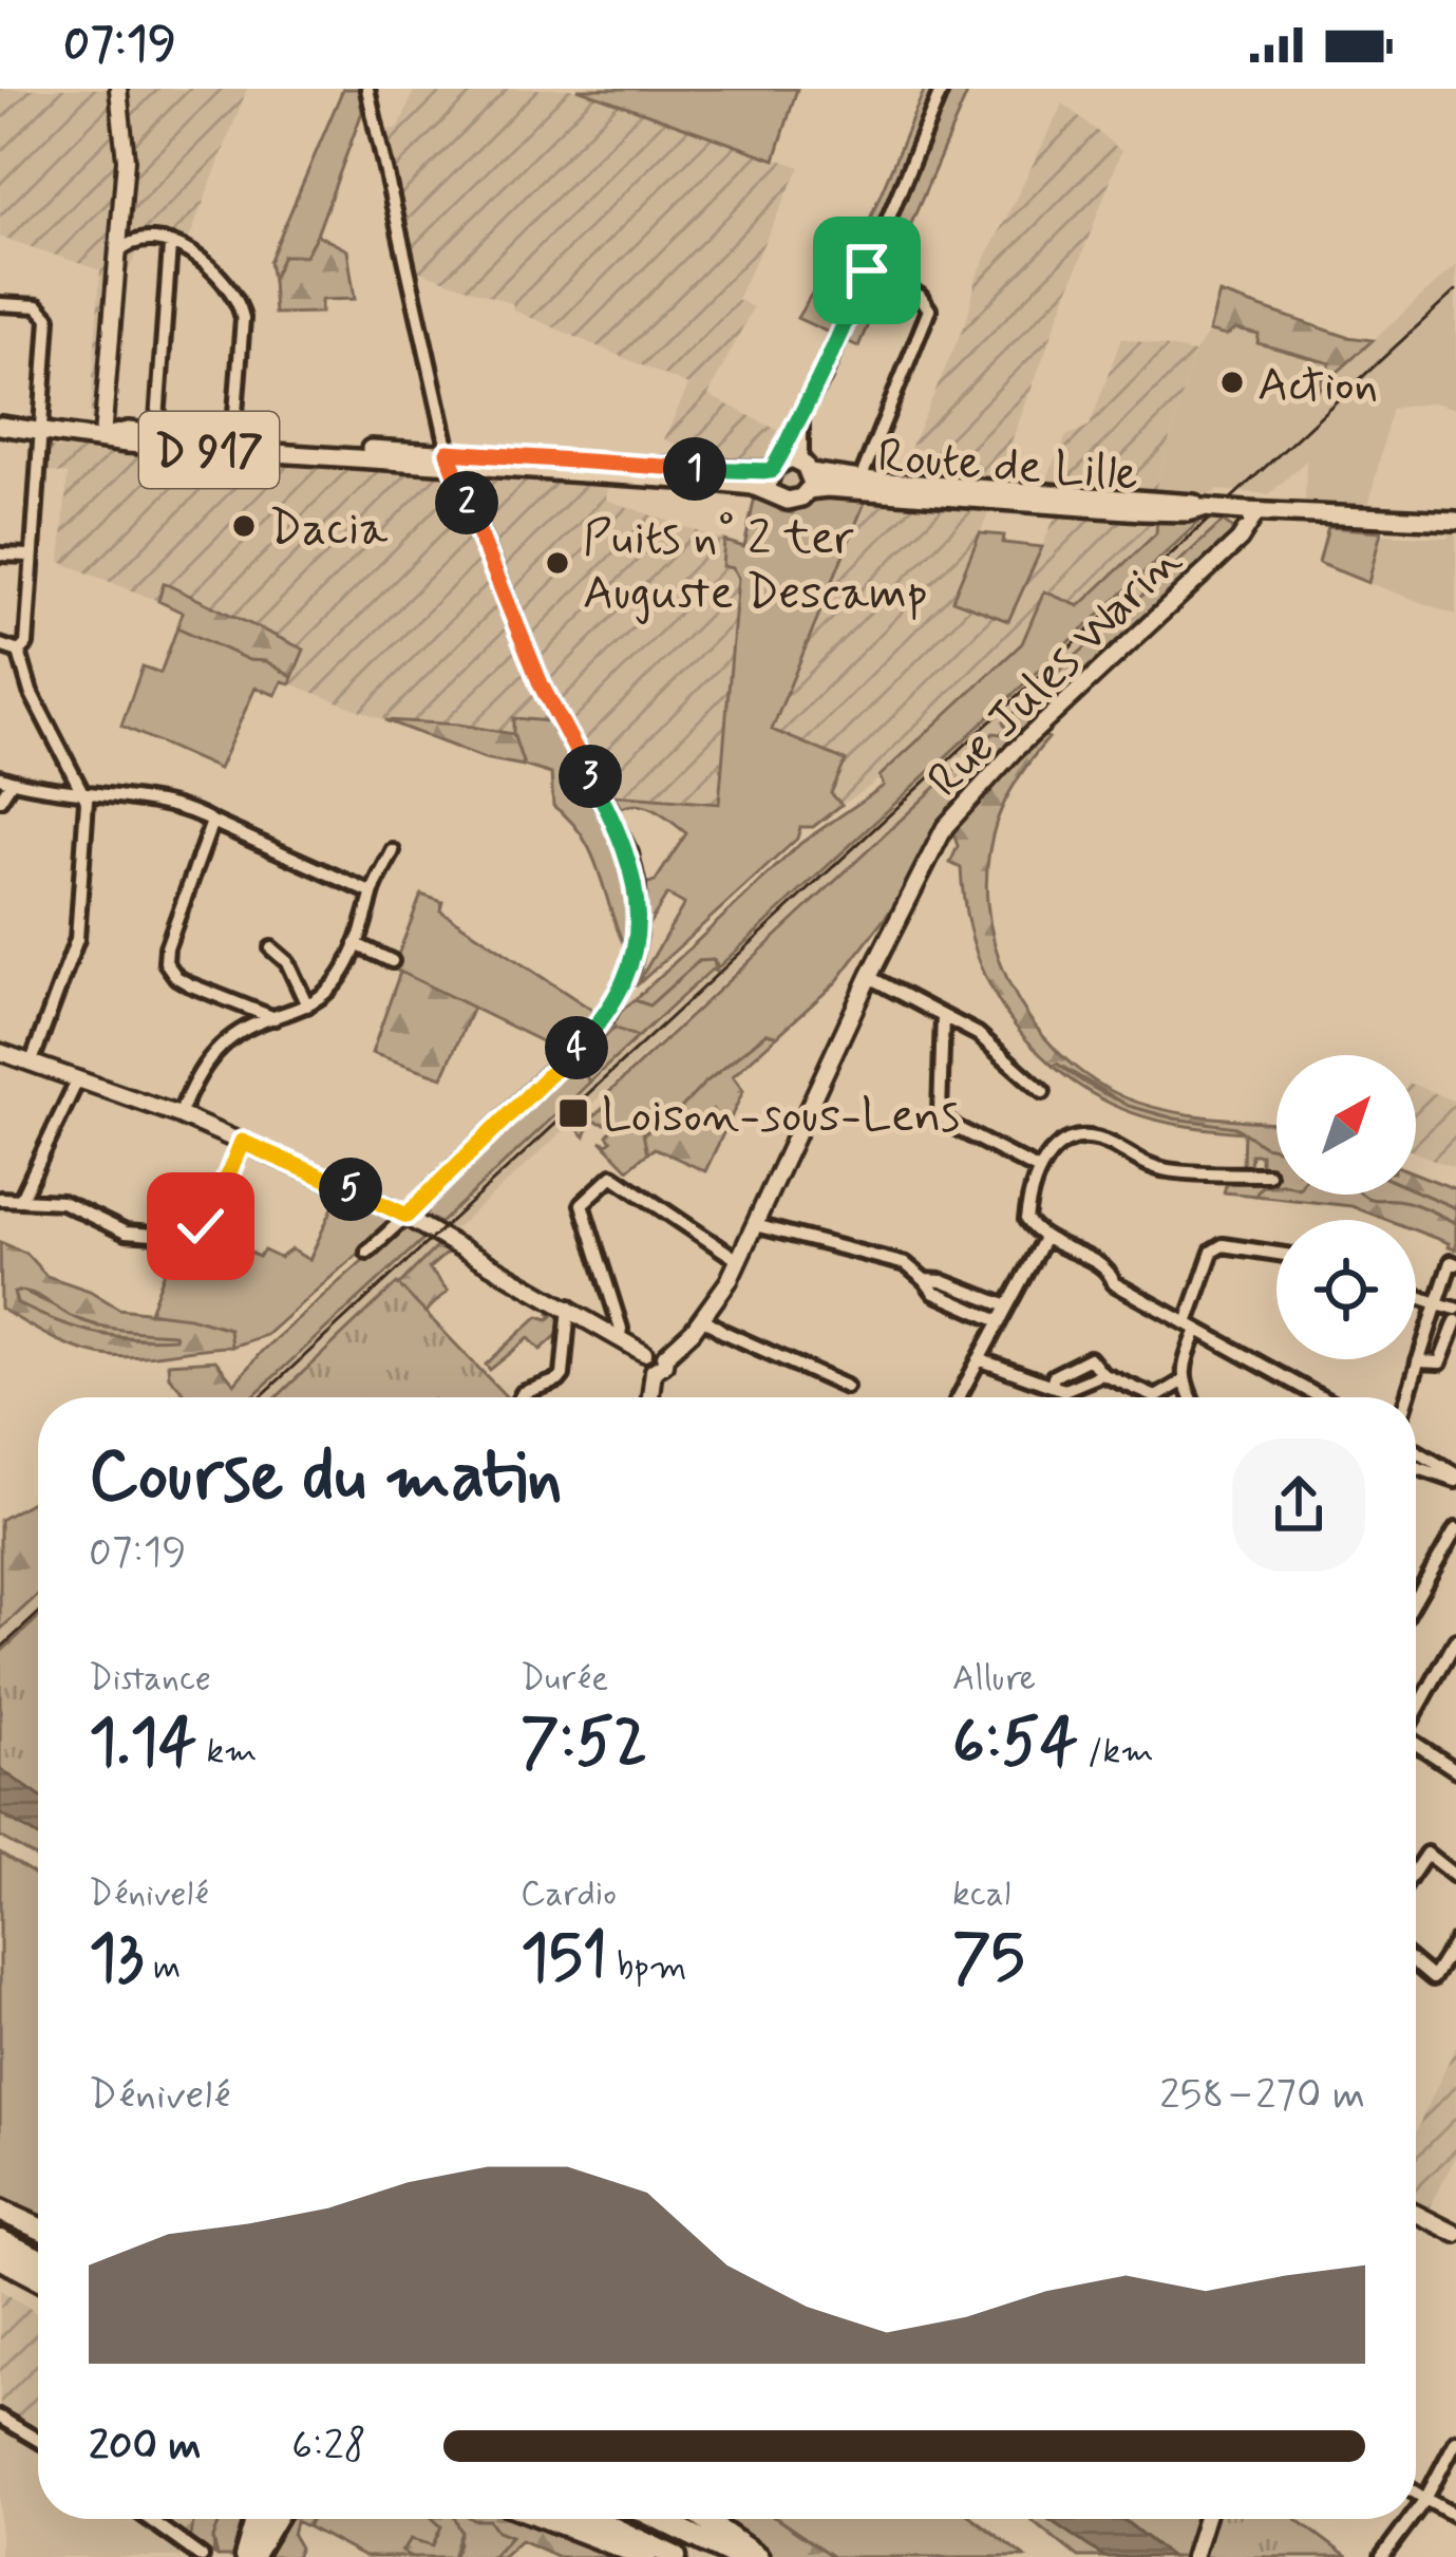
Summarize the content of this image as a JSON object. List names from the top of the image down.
{
  "streets": {
    "main road": ["D 917", "Route de Lille"],
    "street": ["Rue Jules Warin"]
  },
  "crossings": [
    ["Route de Lille", "Rue Jules Warin"]
  ],
  "places": {
    "other": ["Action", "Dacia", "Puits n° 2 ter Auguste Descamp"],
    "transit": ["Loison-sous-Lens"]
  },
  "north": "top right",
  "page": {
    "status": "07:19",
    "pins": [
      "1",
      "2",
      "3",
      "4",
      "5"
    ],
    "heading": ["Course du matin", "07:19"],
    "stats": [
      ["Distance", "1.14 km"],
      ["Durée", "7:52"],
      ["Allure", "6:54 /km"],
      ["Dénivelé", "13 m"],
      ["Cardio", "151 bpm"],
      ["kcal", "75"]
    ],
    "chart": ["Dénivelé", "258–270 m"],
    "list": [
      {
        "name": "200 m",
        "note": "6:28"
      }
    ]
  }
}
